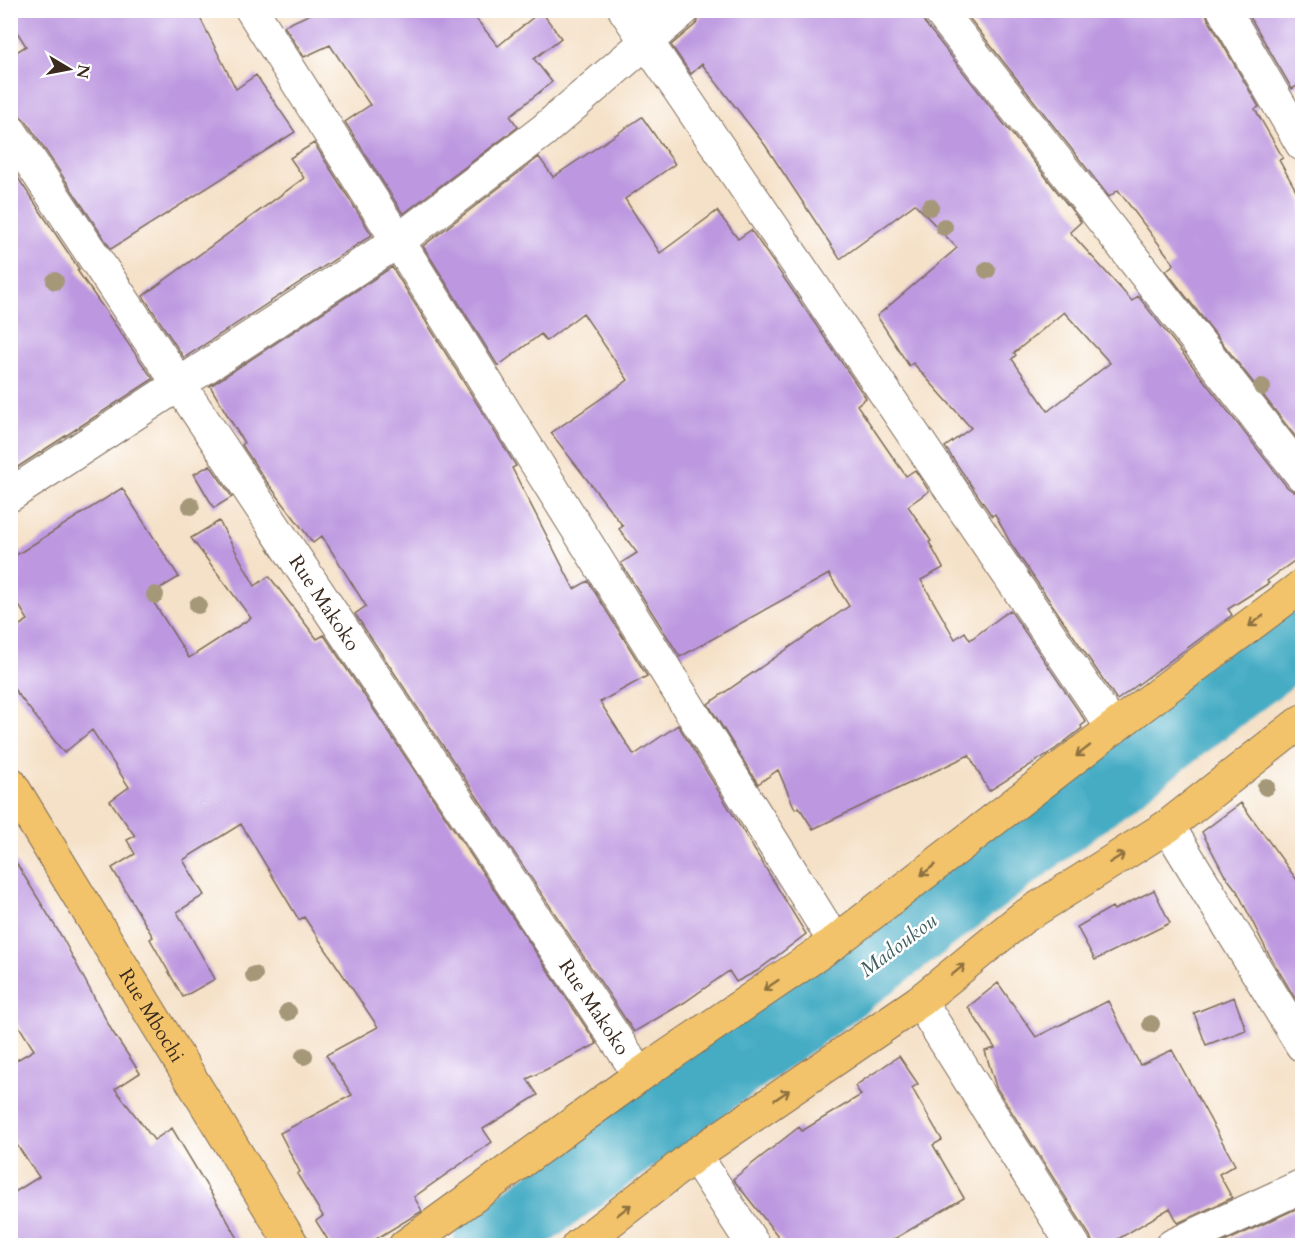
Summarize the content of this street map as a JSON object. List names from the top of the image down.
{
  "streets": {
    "main road": ["Rue Mbochi"],
    "street": ["Rue Makoko"]
  },
  "water": ["Madoukou"],
  "north": "right"
}
